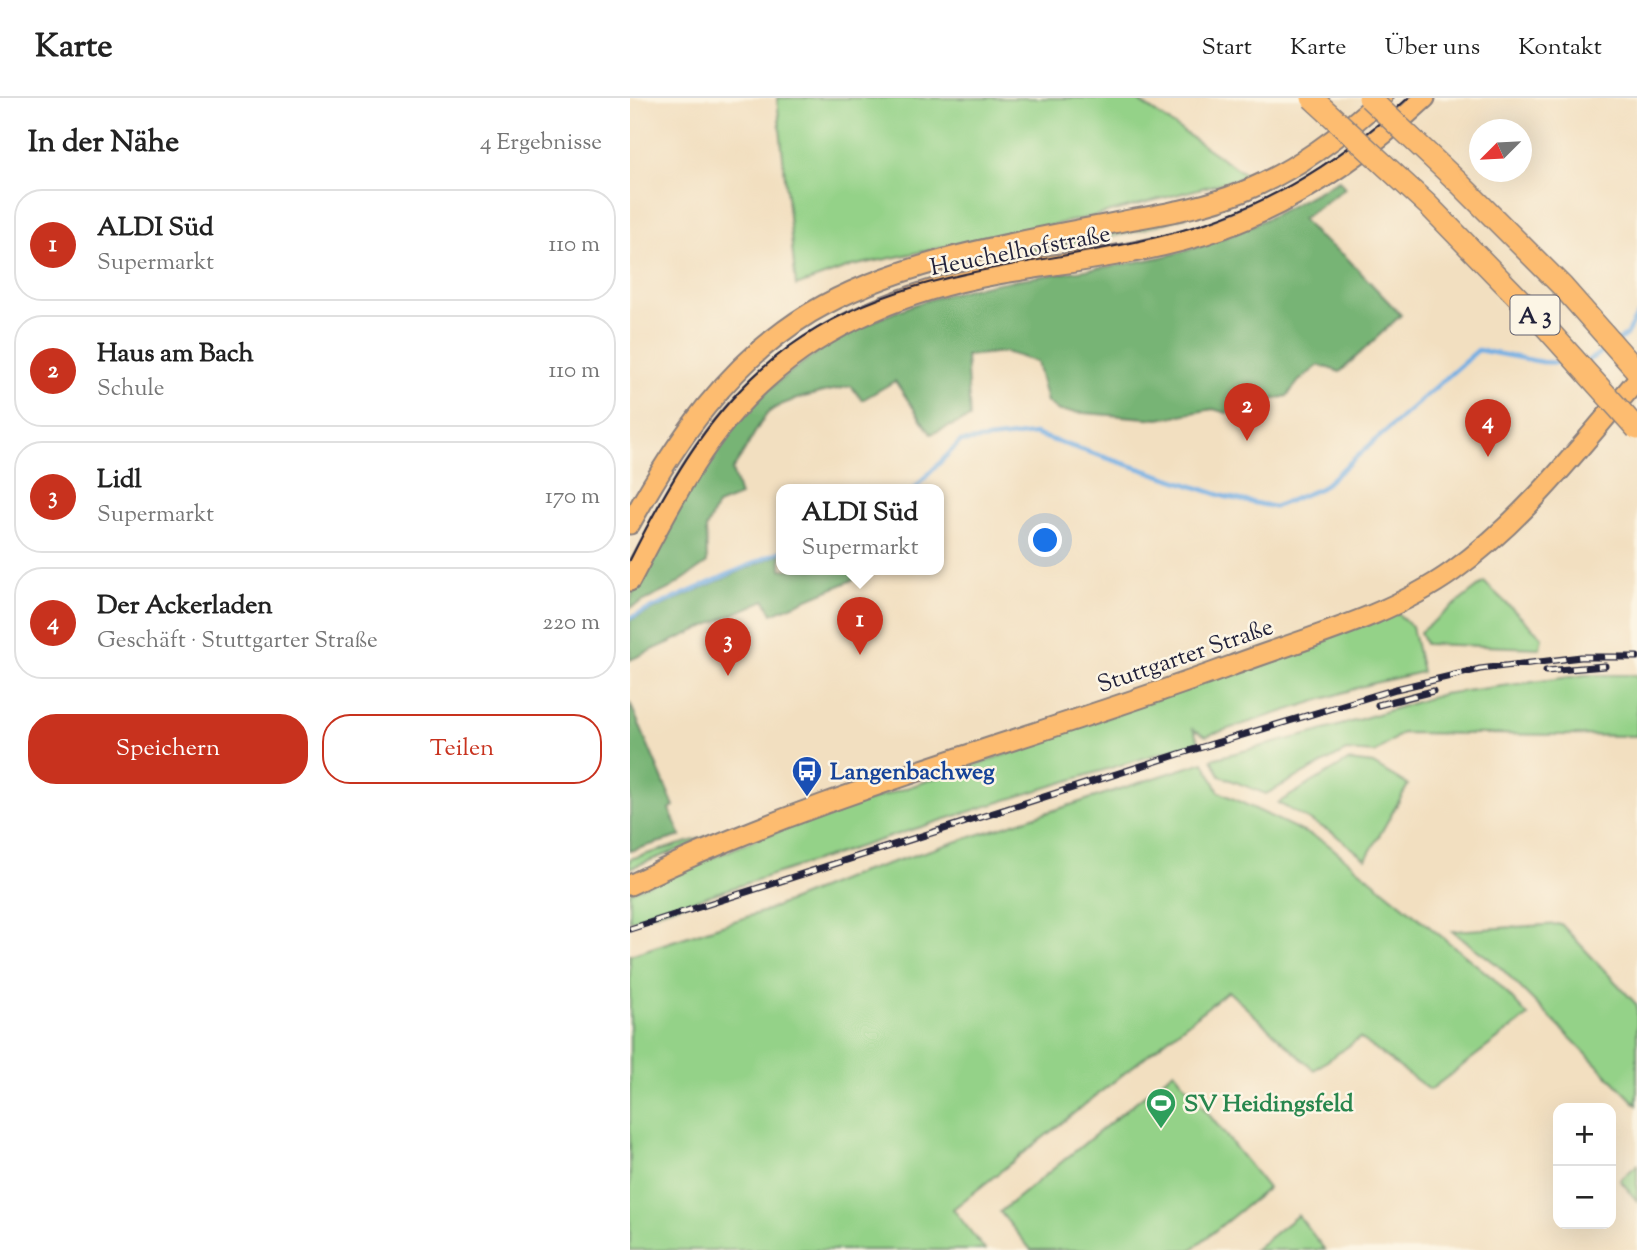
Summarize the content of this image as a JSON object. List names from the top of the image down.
{
  "streets": {
    "highway": ["A 3"],
    "main road": ["Heuchelhofstraße", "Stuttgarter Straße"]
  },
  "places": {
    "bus stop": ["Langenbachweg"],
    "sports": ["SV Heidingsfeld"]
  },
  "north": "bottom left",
  "page": {
    "header": "Karte",
    "nav": [
      "Start",
      "Karte",
      "Über uns",
      "Kontakt"
    ],
    "heading": ["In der Nähe", "4 Ergebnisse"],
    "list": [
      {
        "mark": "1",
        "name": "ALDI Süd",
        "note": "Supermarkt",
        "value": "110 m"
      },
      {
        "mark": "2",
        "name": "Haus am Bach",
        "note": "Schule",
        "value": "110 m"
      },
      {
        "mark": "3",
        "name": "Lidl",
        "note": "Supermarkt",
        "value": "170 m"
      },
      {
        "mark": "4",
        "name": "Der Ackerladen",
        "note": "Geschäft · Stuttgarter Straße",
        "value": "220 m"
      }
    ],
    "pins": [
      "2",
      "4",
      "1",
      "3"
    ],
    "popup": ["ALDI Süd", "Supermarkt"],
    "buttons": ["Speichern", "Teilen"],
    "map_buttons": ["+", "−"]
  }
}
